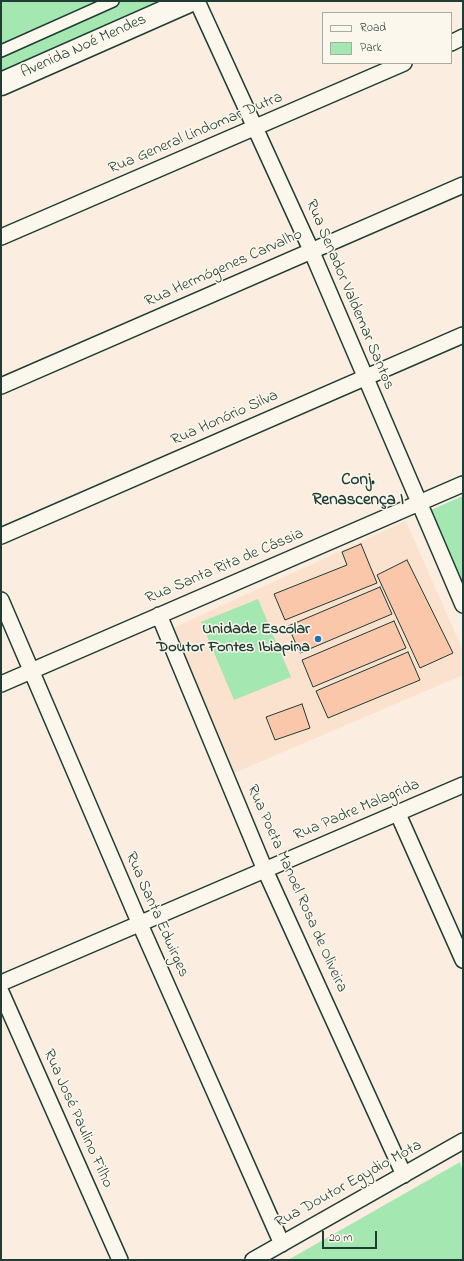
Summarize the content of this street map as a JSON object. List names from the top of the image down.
{
  "streets": {
    "main road": ["Avenida Noé Mendes"],
    "street": [
      "Rua General Lindomar Dutra",
      "Rua Hermógenes Carvalho",
      "Rua Senador Valdemar Santos",
      "Rua Honório Silva",
      "Rua Santa Rita de Cássia",
      "Rua Padre Malagrida",
      "Rua Poeta Manoel Rosa de Oliveira",
      "Rua Santa Edwirges",
      "Rua José Paulino Filho",
      "Rua Doutor Egydio Mota"
    ]
  },
  "crossings": [
    ["Rua General Lindomar Dutra", "Rua Senador Valdemar Santos"],
    ["Rua Hermógenes Carvalho", "Rua Senador Valdemar Santos"],
    ["Rua Senador Valdemar Santos", "Rua Honório Silva"],
    ["Rua Senador Valdemar Santos", "Rua Santa Rita de Cássia"],
    ["Rua Santa Rita de Cássia", "Rua Poeta Manoel Rosa de Oliveira"],
    ["Rua Santa Rita de Cássia", "Rua Santa Edwirges"],
    ["Rua Padre Malagrida", "Rua Poeta Manoel Rosa de Oliveira"],
    ["Rua Padre Malagrida", "Rua Santa Edwirges"],
    ["Rua Poeta Manoel Rosa de Oliveira", "Rua Doutor Egydio Mota"],
    ["Rua Santa Edwirges", "Rua Doutor Egydio Mota"]
  ],
  "districts": ["Conj. Renascença I"],
  "places": ["Unidade Escolar Doutor Fontes Ibiapina"],
  "legend": ["Road", "Park"],
  "scale_bar": "20 m"
}
